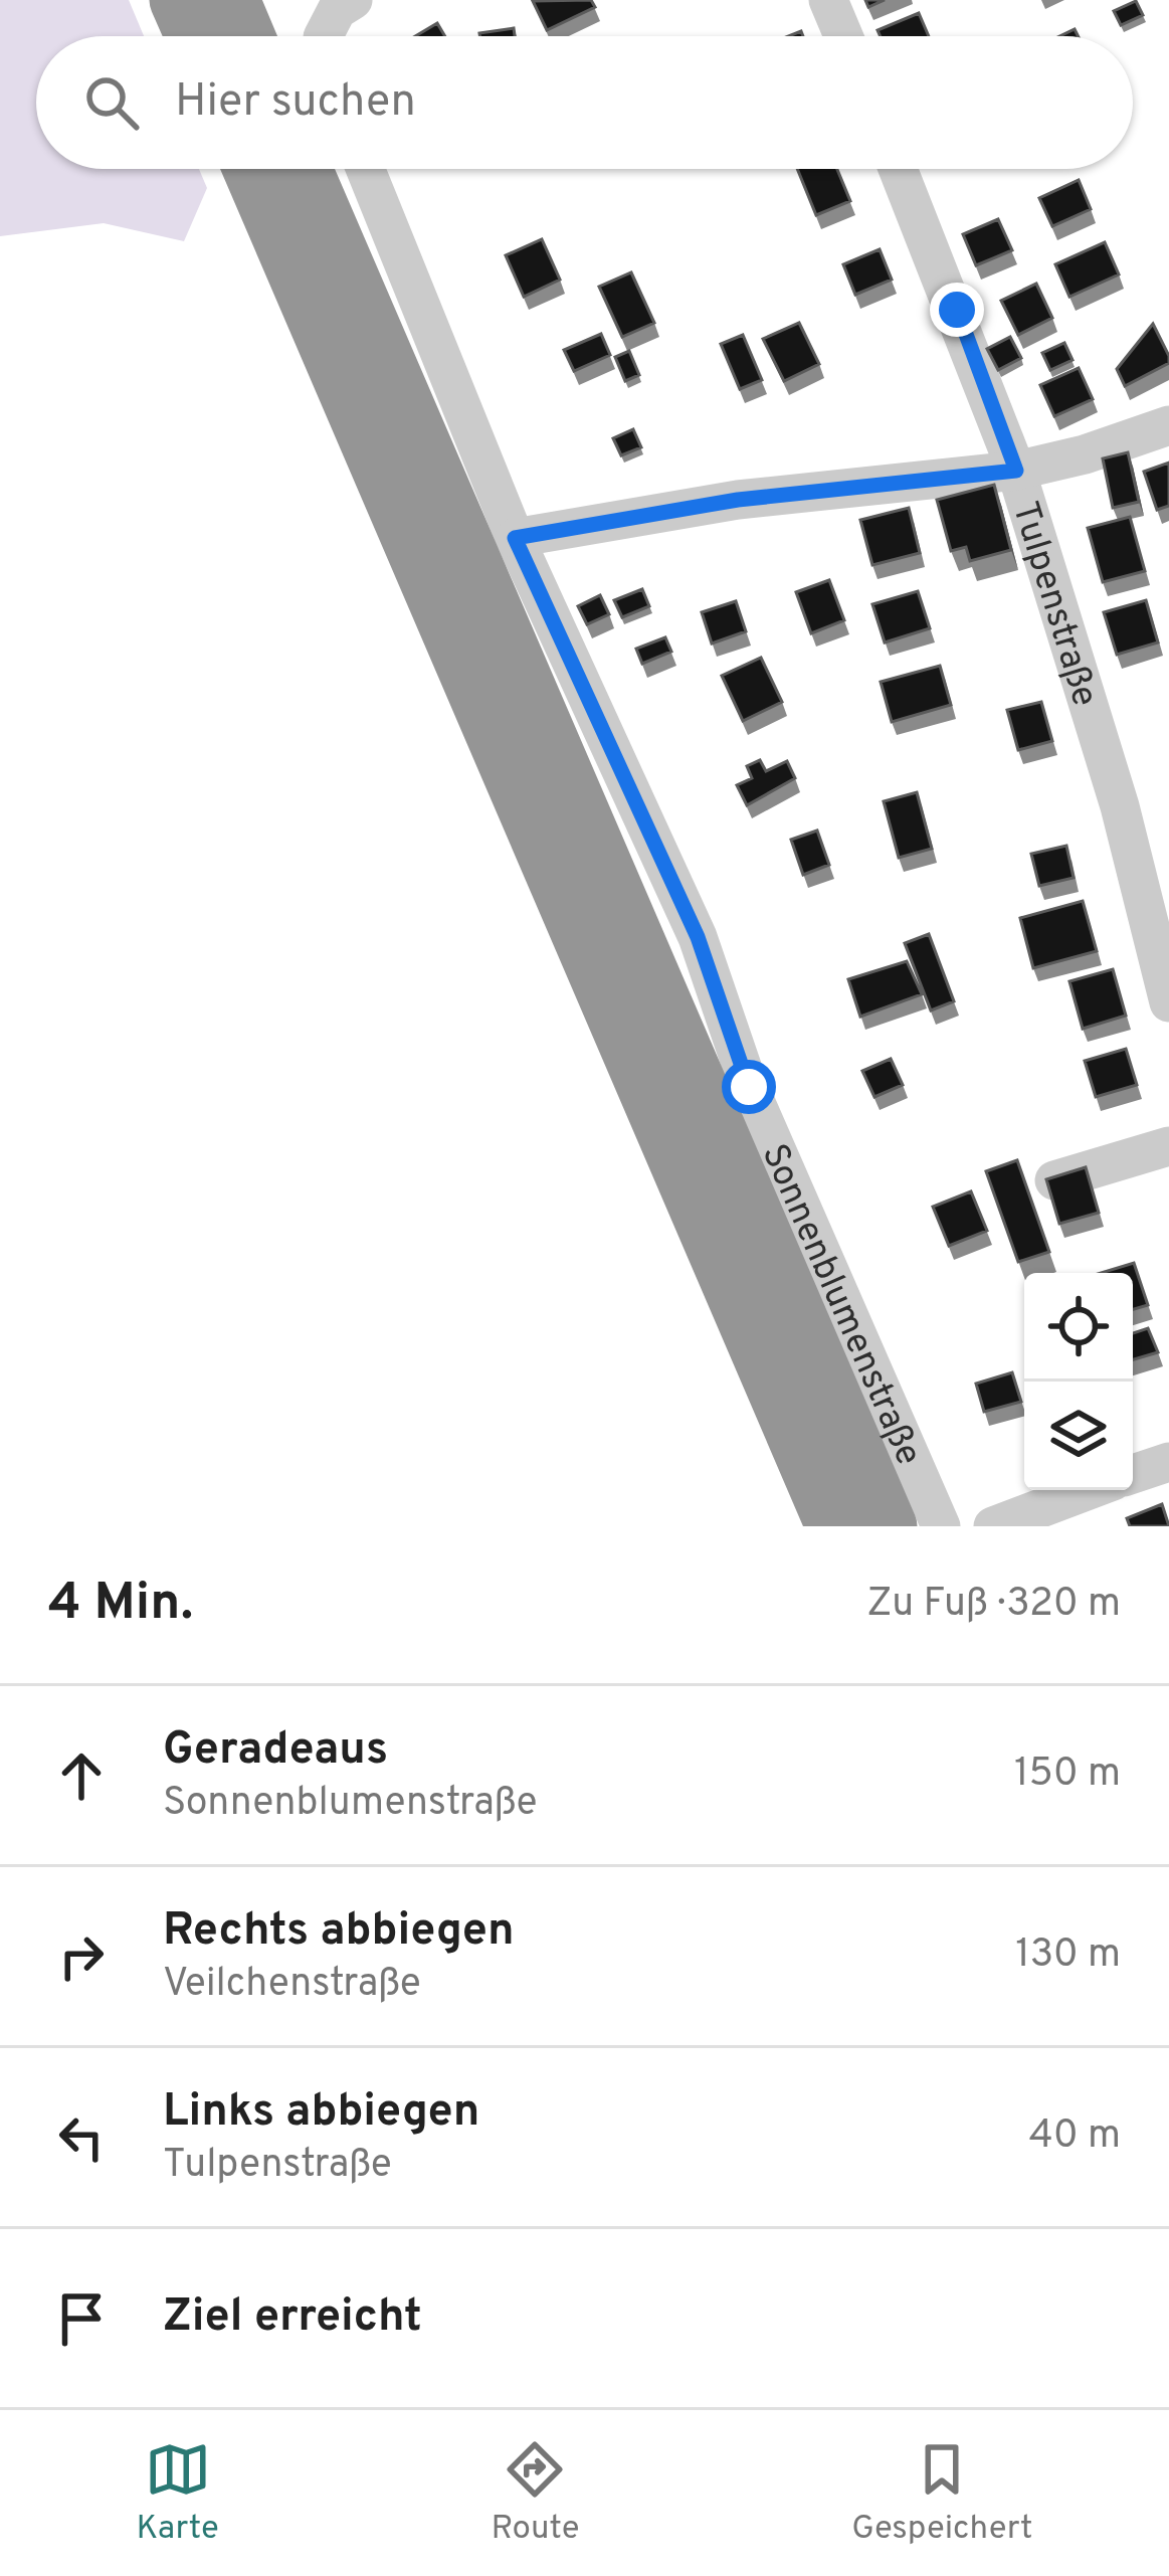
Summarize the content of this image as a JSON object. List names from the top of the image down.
{
  "streets": {
    "street": ["Tulpenstraße", "Sonnenblumenstraße"]
  },
  "page": {
    "search": "Hier suchen",
    "heading": ["4 Min.", "Zu Fuß · 320 m"],
    "list": [
      ["Geradeaus", "Sonnenblumenstraße", "150 m"],
      ["Rechts abbiegen", "Veilchenstraße", "130 m"],
      ["Links abbiegen", "Tulpenstraße", "40 m"],
      "Ziel erreicht"
    ],
    "nav": ["Karte", "Route", "Gespeichert"]
  }
}
